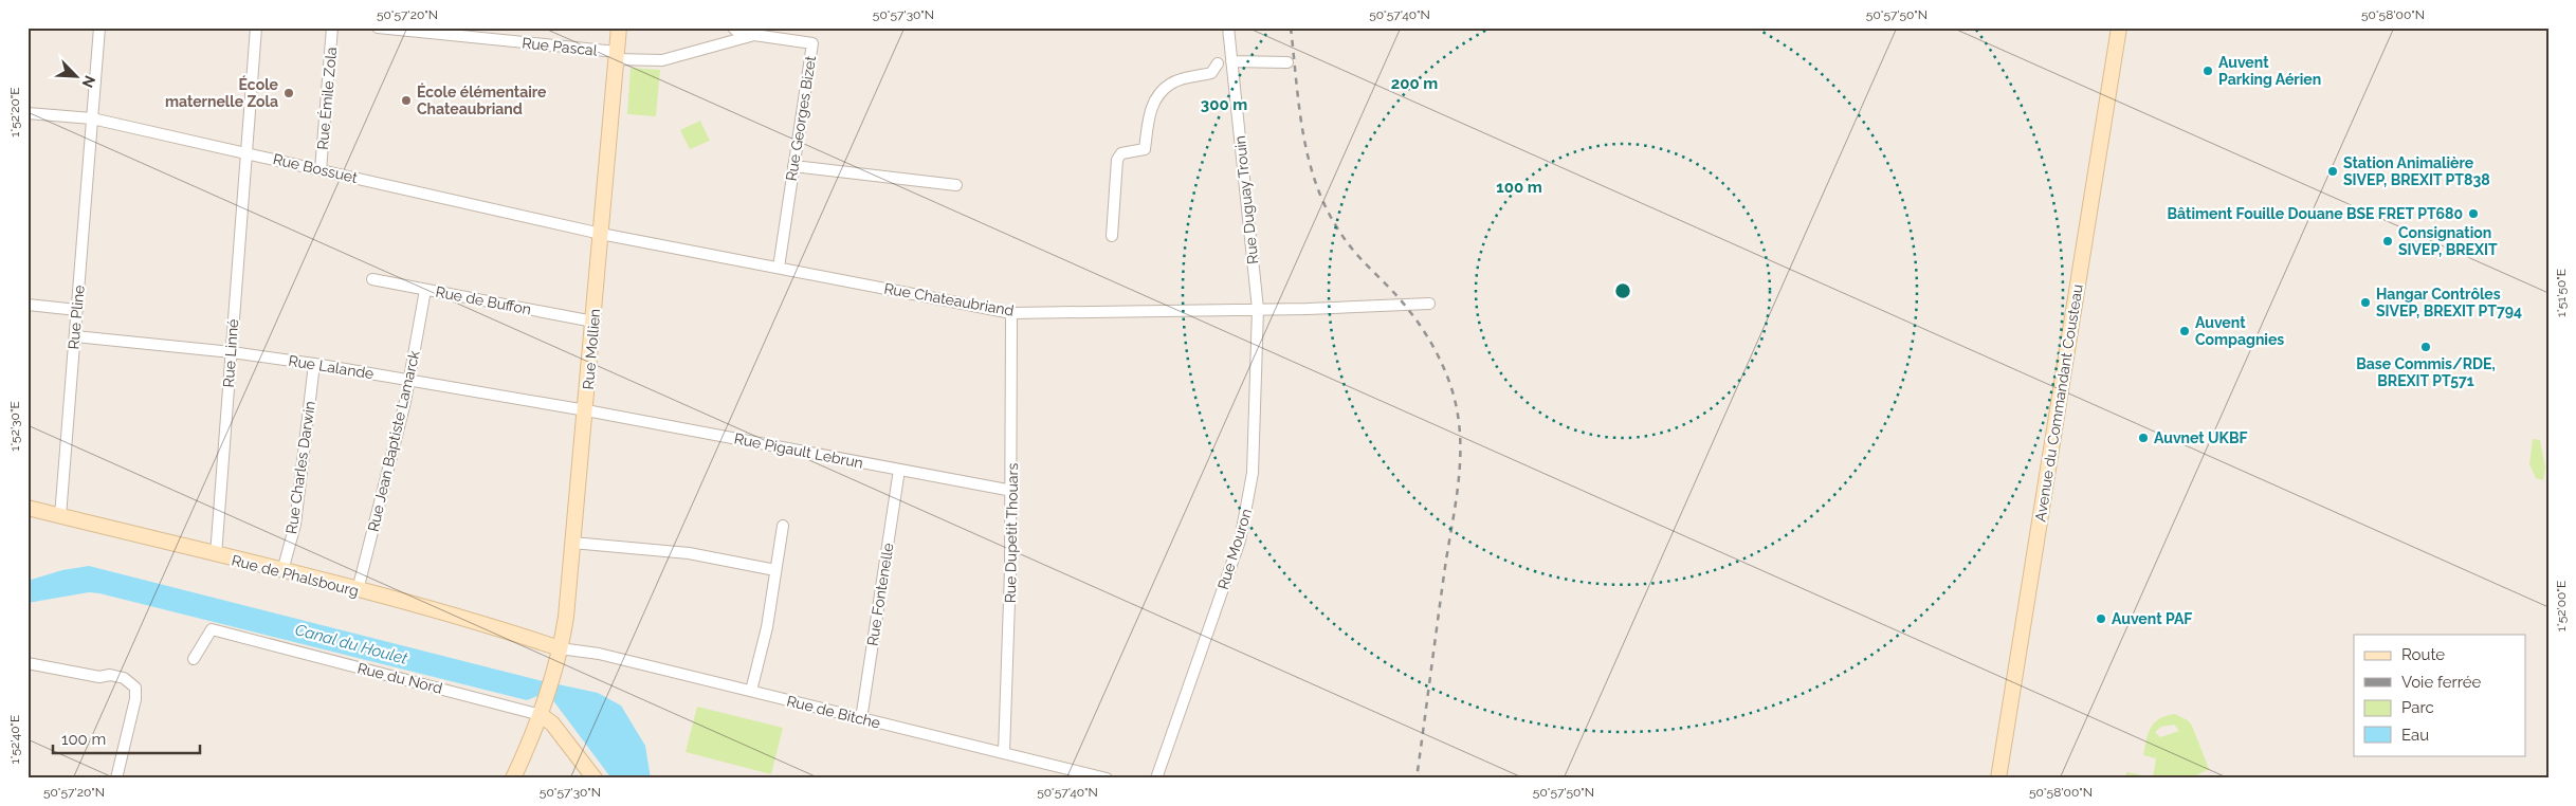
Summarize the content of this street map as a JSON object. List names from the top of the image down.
{
  "streets": {
    "street": [
      "Rue Pascal",
      "Rue Émile Zola",
      "Rue Georges Bizet",
      "Rue Bossuet",
      "Rue Duguay Trouin",
      "Rue Chateaubriand",
      "Rue de Buffon",
      "Rue Pline",
      "Rue Mollien",
      "Rue Linné",
      "Rue Lalande",
      "Avenue du Commandant Cousteau",
      "Rue Jean Baptiste Lamarck",
      "Rue Pigault Lebrun",
      "Rue Charles Darwin",
      "Rue Dupetit Thouars",
      "Rue Mouron",
      "Rue de Phalsbourg",
      "Rue Fontenelle",
      "Rue du Nord",
      "Rue de Bitche"
    ]
  },
  "crossings": [
    ["Rue Pascal", "Rue Georges Bizet"],
    ["Rue Pascal", "Rue Mollien"],
    ["Rue Émile Zola", "Rue Bossuet"],
    ["Rue Georges Bizet", "Rue Chateaubriand"],
    ["Rue Georges Bizet", "Rue Mollien"],
    ["Rue Bossuet", "Rue Chateaubriand"],
    ["Rue Bossuet", "Rue Pline"],
    ["Rue Bossuet", "Rue Mollien"],
    ["Rue Bossuet", "Rue Linné"],
    ["Rue Duguay Trouin", "Rue Chateaubriand"],
    ["Rue Duguay Trouin", "Rue Mouron"],
    ["Rue Chateaubriand", "Rue Mollien"],
    ["Rue Chateaubriand", "Rue Dupetit Thouars"],
    ["Rue Chateaubriand", "Rue Mouron"],
    ["Rue de Buffon", "Rue Mollien"],
    ["Rue de Buffon", "Rue Jean Baptiste Lamarck"],
    ["Rue Pline", "Rue Lalande"],
    ["Rue Pline", "Rue de Phalsbourg"],
    ["Rue Mollien", "Rue Lalande"],
    ["Rue Mollien", "Rue Pigault Lebrun"],
    ["Rue Mollien", "Rue de Phalsbourg"],
    ["Rue Mollien", "Rue du Nord"],
    ["Rue Mollien", "Rue de Bitche"],
    ["Rue Linné", "Rue Lalande"],
    ["Rue Linné", "Rue de Phalsbourg"],
    ["Rue Lalande", "Rue Jean Baptiste Lamarck"],
    ["Rue Lalande", "Rue Pigault Lebrun"],
    ["Rue Lalande", "Rue Charles Darwin"],
    ["Rue Jean Baptiste Lamarck", "Rue de Phalsbourg"],
    ["Rue Pigault Lebrun", "Rue Dupetit Thouars"],
    ["Rue Pigault Lebrun", "Rue Fontenelle"],
    ["Rue Charles Darwin", "Rue de Phalsbourg"],
    ["Rue Dupetit Thouars", "Rue de Bitche"],
    ["Rue de Phalsbourg", "Rue de Bitche"],
    ["Rue Fontenelle", "Rue de Bitche"]
  ],
  "water": ["Canal du Houlet"],
  "places": [
    "Auvent Parking Aérien",
    "École maternelle Zola",
    "École élémentaire Chateaubriand",
    "Station Animalière SIVEP, BREXIT PT838",
    "Bâtiment Fouille Douane BSE FRET PT680",
    "Consignation SIVEP, BREXIT",
    "Hangar Contrôles SIVEP, BREXIT PT794",
    "Auvent Compagnies",
    "Base Commis/RDE, BREXIT PT571",
    "Auvnet UKBF",
    "Auvent PAF"
  ],
  "legend": [
    "Route",
    "Voie ferrée",
    "Parc",
    "Eau"
  ],
  "scale_bar": "100 m",
  "north": "bottom right",
  "coordinates": [
    "50°57'20\"N",
    "50°57'30\"N",
    "50°57'40\"N",
    "50°57'50\"N",
    "50°58'00\"N",
    "1°52'20\"E",
    "1°51'50\"E",
    "1°52'30\"E",
    "1°52'00\"E",
    "1°52'40\"E"
  ],
  "rings": ["200 m", "300 m", "100 m"]
}
